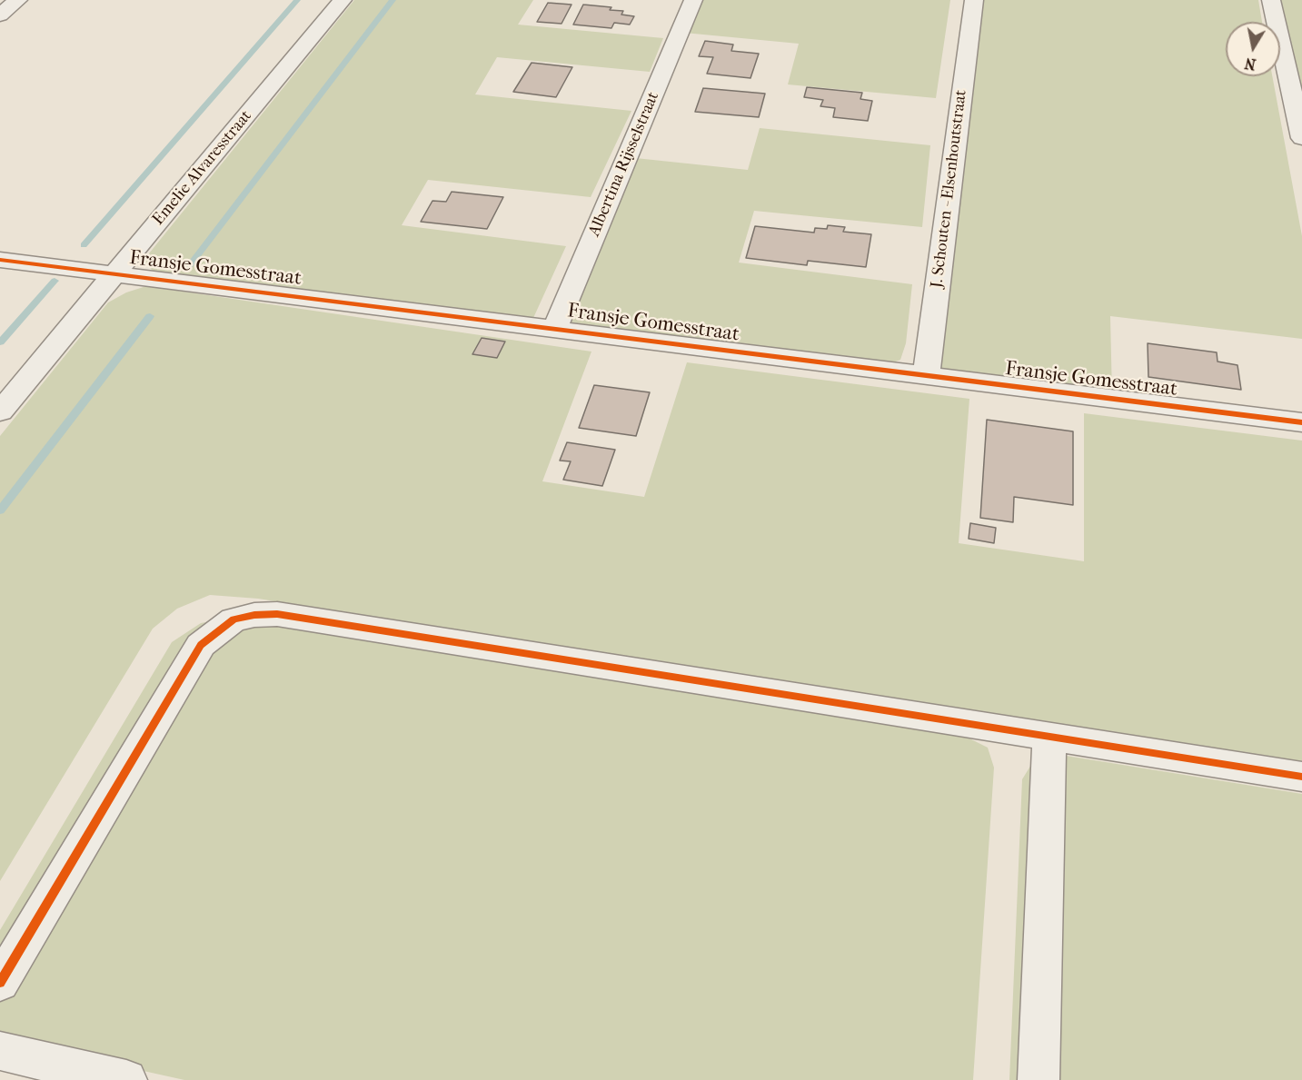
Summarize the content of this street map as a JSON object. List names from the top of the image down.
{
  "streets": {
    "street": [
      "Albertina Rijsselstraat",
      "Emelie Alvaresstraat",
      "J. Schouten - Elsenhoutstraat",
      "Fransje Gomesstraat"
    ]
  },
  "crossings": [
    ["Albertina Rijsselstraat", "Fransje Gomesstraat"],
    ["Emelie Alvaresstraat", "Fransje Gomesstraat"],
    ["J. Schouten - Elsenhoutstraat", "Fransje Gomesstraat"]
  ],
  "north": "bottom"
}
